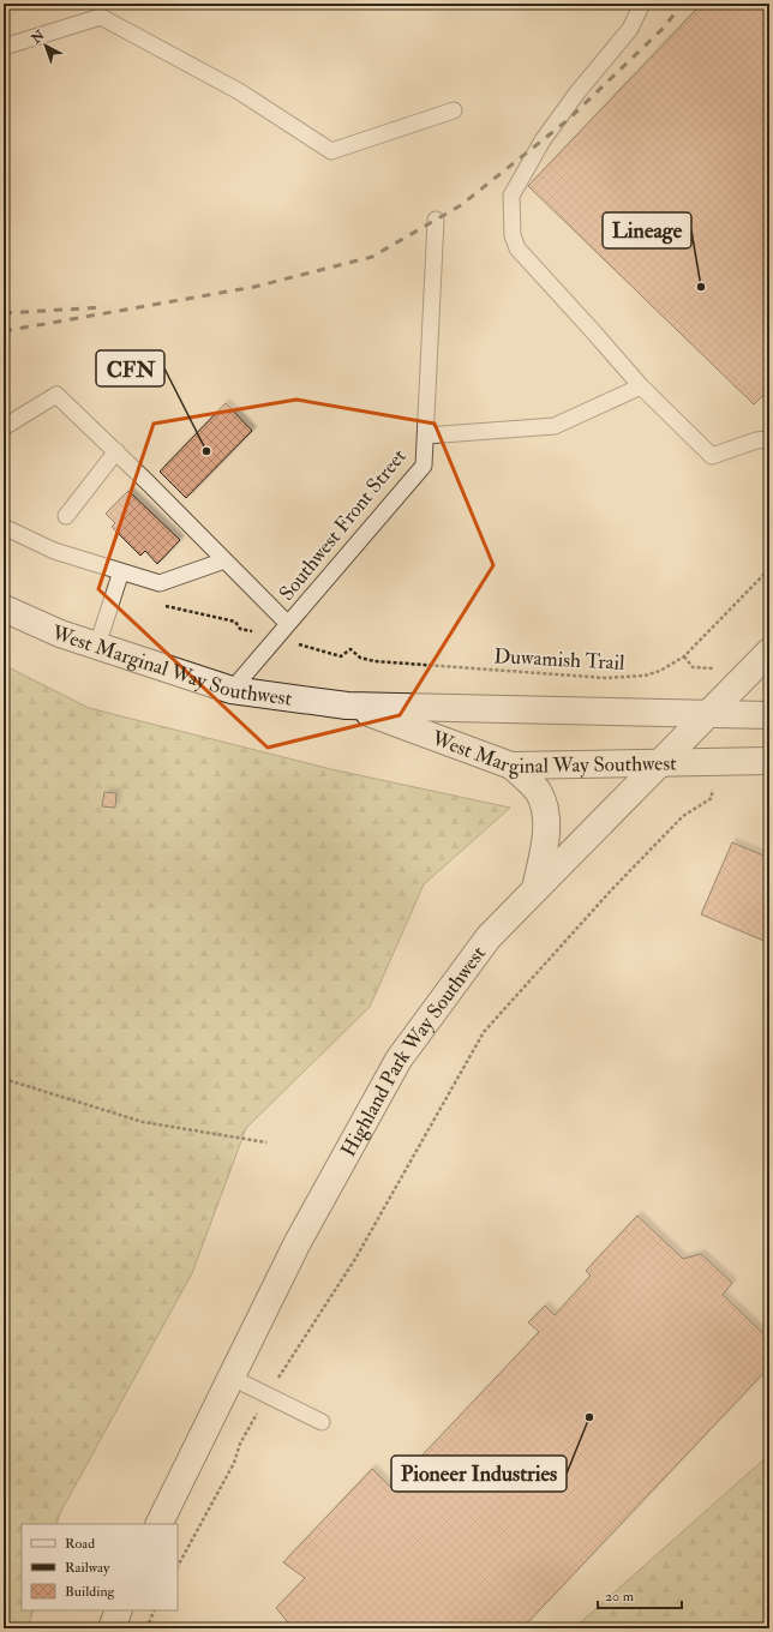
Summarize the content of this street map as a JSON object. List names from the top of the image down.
{
  "streets": {
    "main road": ["West Marginal Way Southwest", "Highland Park Way Southwest"],
    "lane": ["Southwest Front Street"],
    "path": ["Duwamish Trail"]
  },
  "crossings": [
    ["Southwest Front Street", "West Marginal Way Southwest"],
    ["West Marginal Way Southwest", "Highland Park Way Southwest"]
  ],
  "places": ["Lineage", "CFN", "Pioneer Industries"],
  "legend": ["Road", "Railway", "Building"],
  "scale_bar": "20 m",
  "north": "top left"
}
